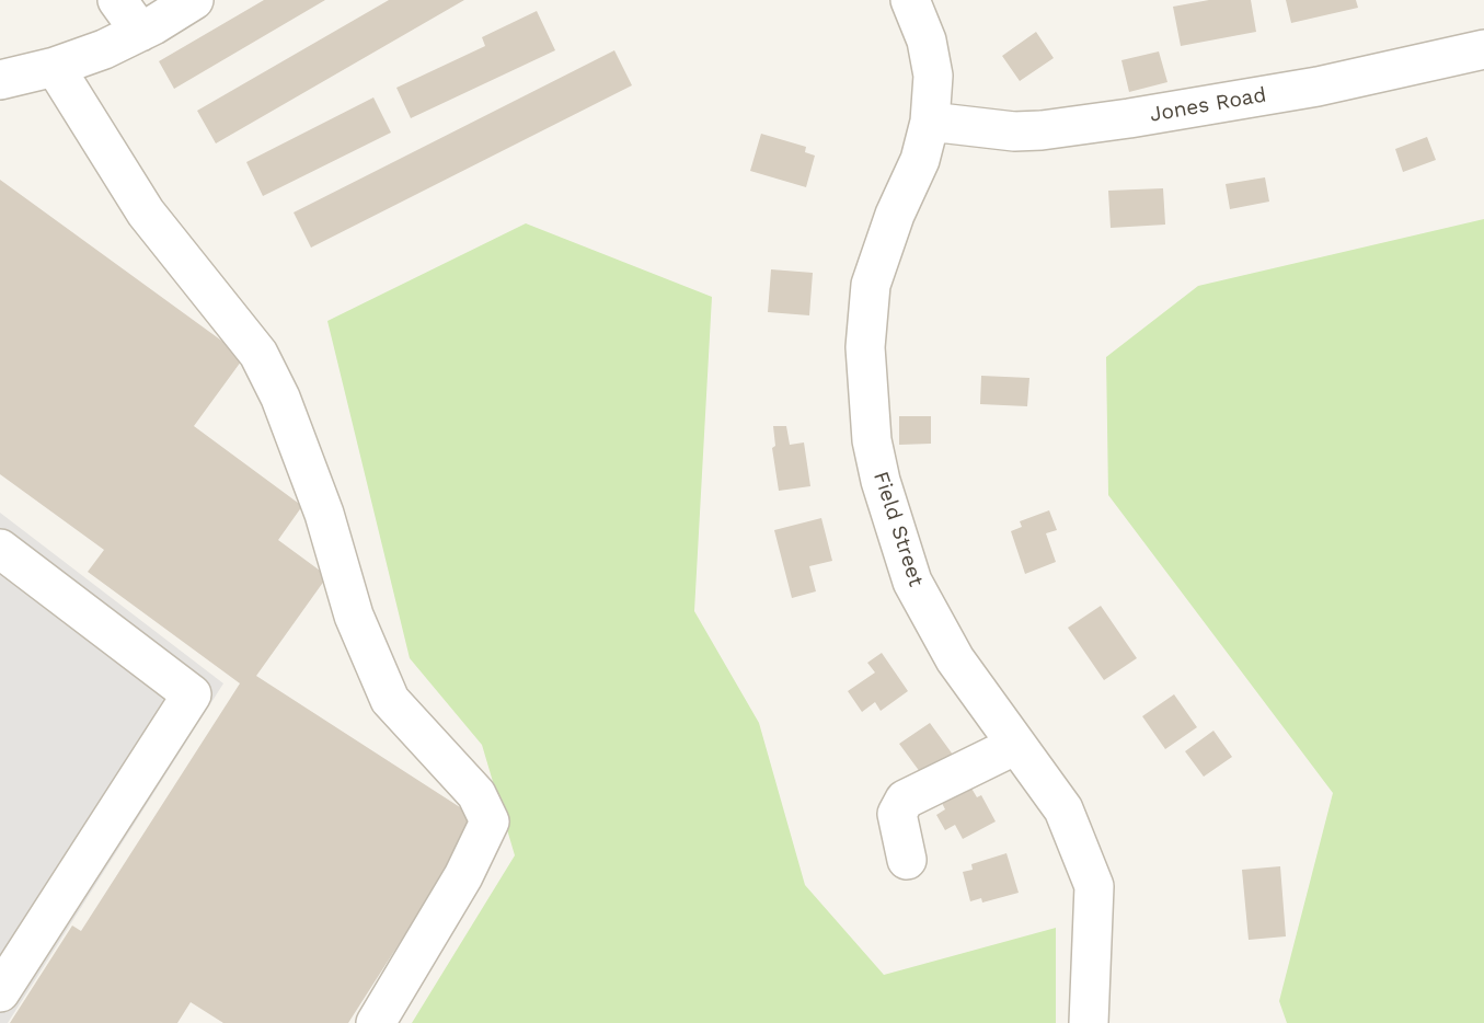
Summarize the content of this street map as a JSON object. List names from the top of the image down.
{
  "streets": {
    "street": ["Jones Road", "Field Street"]
  },
  "crossings": [
    ["Jones Road", "Field Street"]
  ]
}
